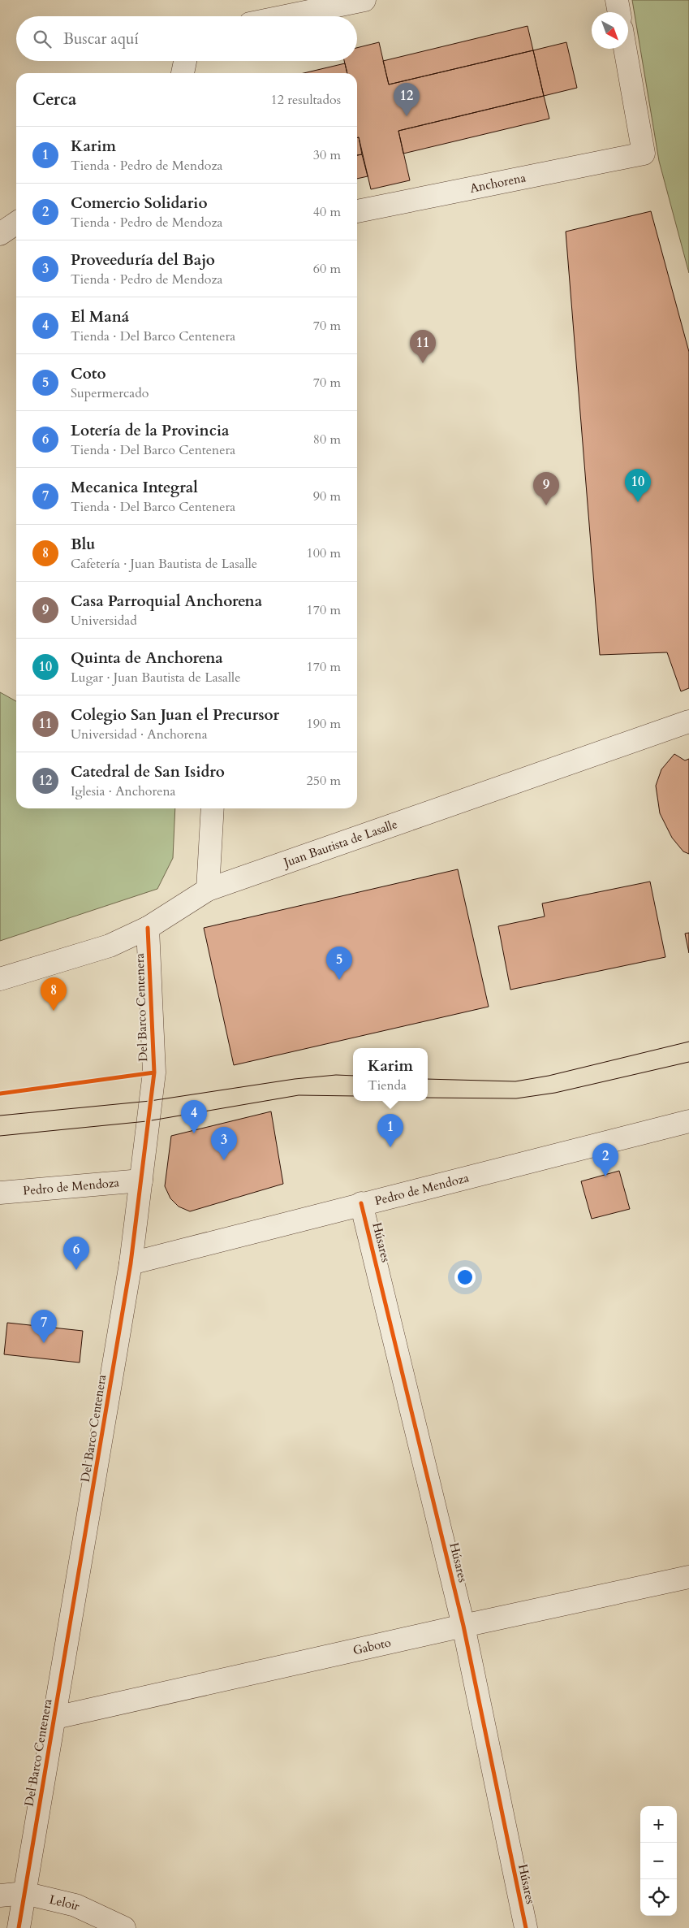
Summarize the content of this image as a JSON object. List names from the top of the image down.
{
  "streets": {
    "street": [
      "Anchorena",
      "Juan Bautista de Lasalle",
      "Del Barco Centenera",
      "Pedro de Mendoza",
      "Húsares",
      "Gaboto",
      "Leloir"
    ]
  },
  "crossings": [
    ["Juan Bautista de Lasalle", "Del Barco Centenera"],
    ["Del Barco Centenera", "Pedro de Mendoza"],
    ["Del Barco Centenera", "Gaboto"],
    ["Del Barco Centenera", "Leloir"],
    ["Pedro de Mendoza", "Húsares"],
    ["Húsares", "Gaboto"]
  ],
  "north": "bottom right",
  "page": {
    "search": "Buscar aquí",
    "heading": ["Cerca", "12 resultados"],
    "pins": [
      "12",
      "11",
      "10",
      "9",
      "5",
      "8",
      "4",
      "1",
      "3",
      "2",
      "6",
      "7"
    ],
    "list": [
      {
        "mark": "1",
        "name": "Karim",
        "note": "Tienda · Pedro de Mendoza",
        "value": "30 m"
      },
      {
        "mark": "2",
        "name": "Comercio Solidario",
        "note": "Tienda · Pedro de Mendoza",
        "value": "40 m"
      },
      {
        "mark": "3",
        "name": "Proveeduría del Bajo",
        "note": "Tienda · Pedro de Mendoza",
        "value": "60 m"
      },
      {
        "mark": "4",
        "name": "El Maná",
        "note": "Tienda · Del Barco Centenera",
        "value": "70 m"
      },
      {
        "mark": "5",
        "name": "Coto",
        "note": "Supermercado",
        "value": "70 m"
      },
      {
        "mark": "6",
        "name": "Lotería de la Provincia",
        "note": "Tienda · Del Barco Centenera",
        "value": "80 m"
      },
      {
        "mark": "7",
        "name": "Mecanica Integral",
        "note": "Tienda · Del Barco Centenera",
        "value": "90 m"
      },
      {
        "mark": "8",
        "name": "Blu",
        "note": "Cafetería · Juan Bautista de Lasalle",
        "value": "100 m"
      },
      {
        "mark": "9",
        "name": "Casa Parroquial Anchorena",
        "note": "Universidad",
        "value": "170 m"
      },
      {
        "mark": "10",
        "name": "Quinta de Anchorena",
        "note": "Lugar · Juan Bautista de Lasalle",
        "value": "170 m"
      },
      {
        "mark": "11",
        "name": "Colegio San Juan el Precursor",
        "note": "Universidad · Anchorena",
        "value": "190 m"
      },
      {
        "mark": "12",
        "name": "Catedral de San Isidro",
        "note": "Iglesia · Anchorena",
        "value": "250 m"
      }
    ],
    "popup": ["Karim", "Tienda"],
    "map_buttons": ["+", "−"]
  }
}
